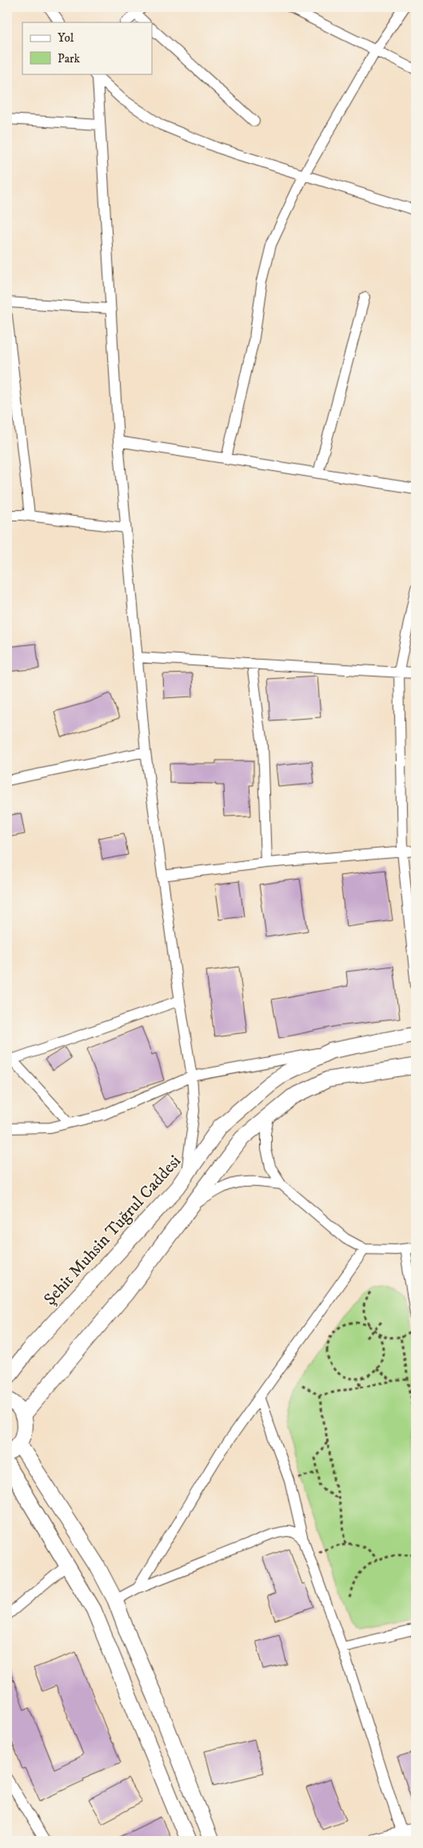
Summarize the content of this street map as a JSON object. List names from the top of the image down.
{
  "streets": {
    "main road": ["Şehit Muhsin Tuğrul Caddesi"]
  },
  "legend": ["Yol", "Park"]
}
